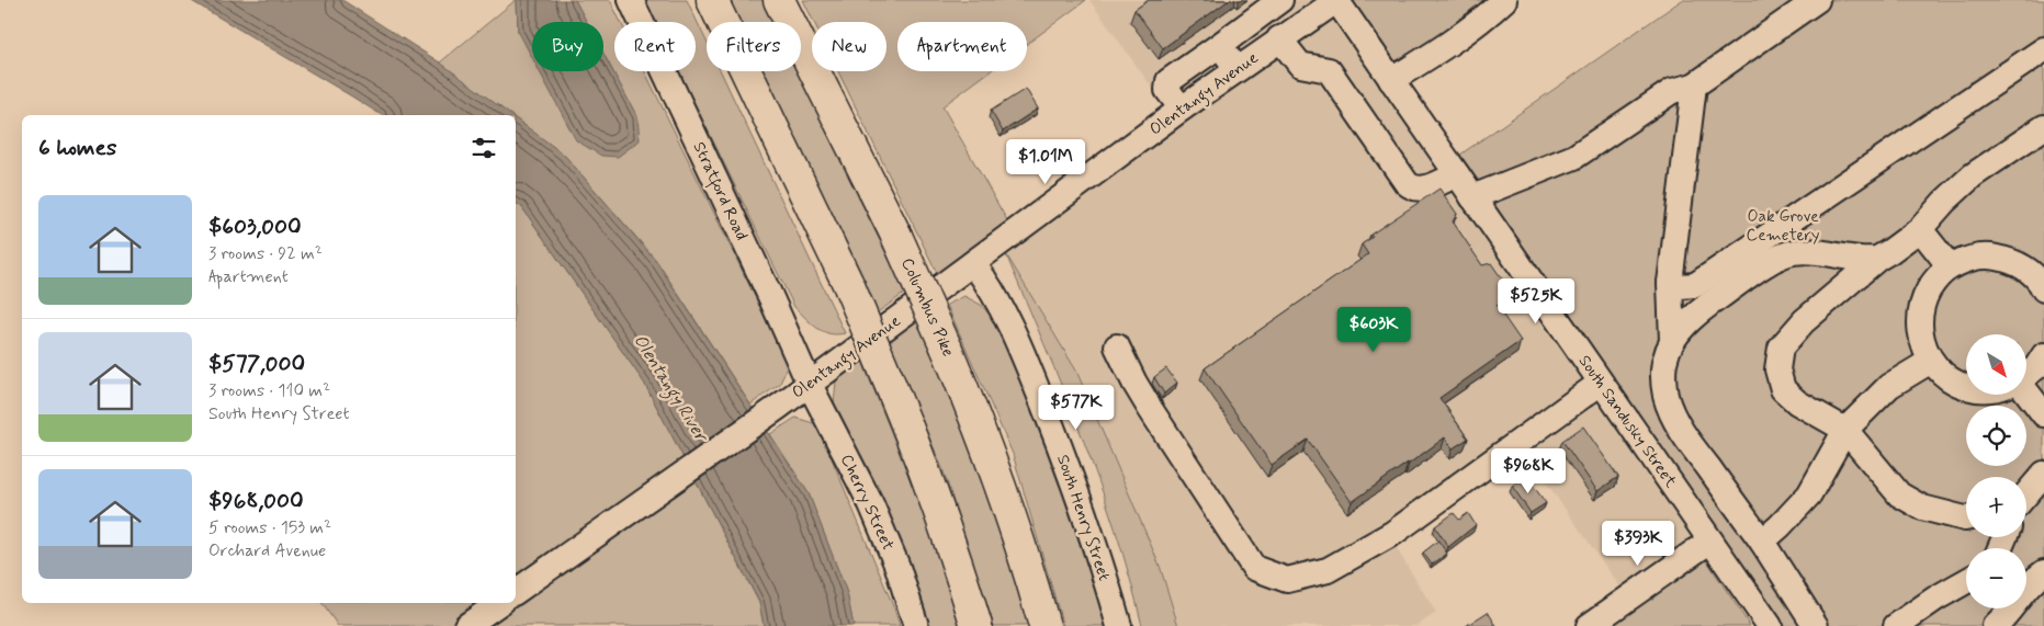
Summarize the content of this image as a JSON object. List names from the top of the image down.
{
  "streets": {
    "highway": ["Columbus Pike"],
    "street": [
      "Olentangy Avenue",
      "Stratford Road",
      "South Sandusky Street",
      "Cherry Street",
      "South Henry Street"
    ]
  },
  "crossings": [
    ["Olentangy Avenue", "Stratford Road"],
    ["Olentangy Avenue", "South Sandusky Street"],
    ["Olentangy Avenue", "Cherry Street"],
    ["Olentangy Avenue", "South Henry Street"],
    ["Stratford Road", "Cherry Street"]
  ],
  "water": ["Olentangy River"],
  "parks": ["Oak Grove Cemetery"],
  "north": "bottom right",
  "page": {
    "chip": [
      "Buy",
      "Rent",
      "Filters",
      "New",
      "Apartment"
    ],
    "heading": "6 homes",
    "price": [
      "$1.01M",
      "$525K",
      "$603K",
      "$577K",
      "$968K",
      "$393K"
    ],
    "list": [
      {
        "name": "$603,000",
        "note": "3 rooms · 92 m² · Apartment"
      },
      {
        "name": "$577,000",
        "note": "3 rooms · 110 m² · South Henry Street"
      },
      {
        "name": "$968,000",
        "note": "5 rooms · 153 m² · Orchard Avenue"
      }
    ],
    "map_buttons": ["+", "−"]
  }
}
